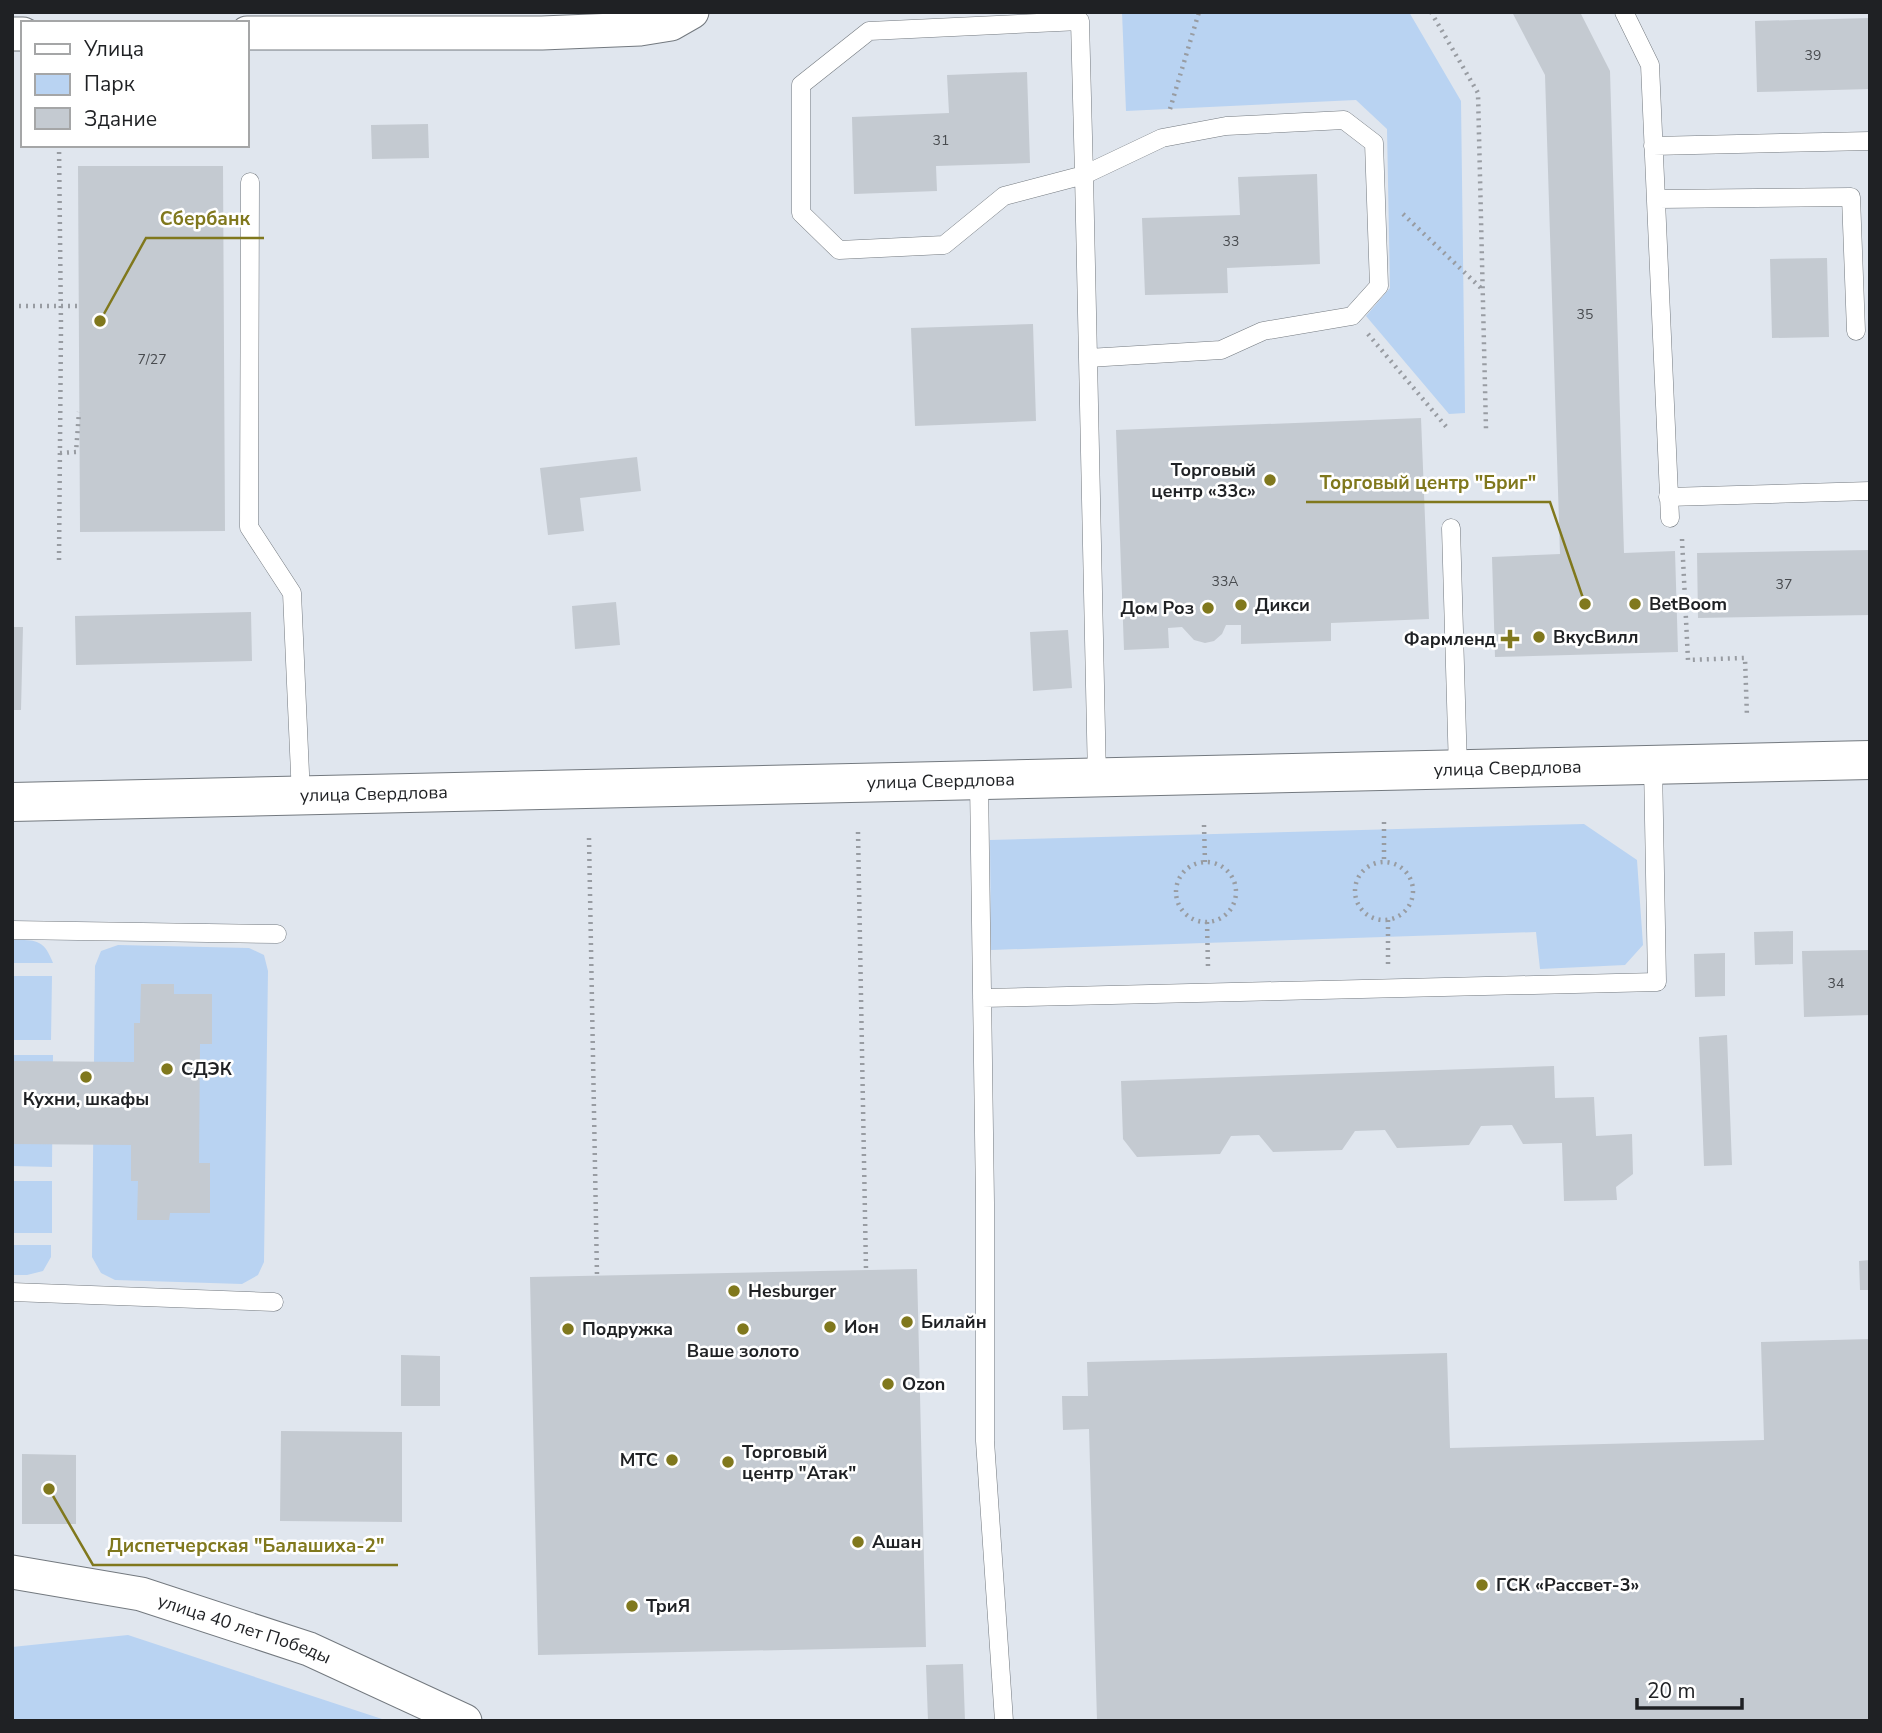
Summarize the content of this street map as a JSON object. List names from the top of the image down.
{
  "streets": {
    "main road": ["улица Свердлова"],
    "street": ["улица 40 лет Победы"]
  },
  "places": {
    "other": [
      "Сбербанк",
      "Торговый центр «33с»",
      "Торговый центр \"Бриг\"",
      "BetBoom",
      "Дикси",
      "Дом Роз",
      "ВкусВилл",
      "СДЭК",
      "Кухни, шкафы",
      "Hesburger",
      "Билайн",
      "Ион",
      "Подружка",
      "Ваше золото",
      "Ozon",
      "МТС",
      "Торговый центр \"Атак\"",
      "Диспетчерская \"Балашиха-2\"",
      "Ашан",
      "ГСК «Рассвет-3»",
      "ТриЯ"
    ],
    "health": ["Фармленд"]
  },
  "house_numbers": [
    "39",
    "31",
    "33",
    "35",
    "7/27",
    "33А",
    "37",
    "34"
  ],
  "legend": ["Улица", "Парк", "Здание"],
  "scale_bar": "20 m"
}
